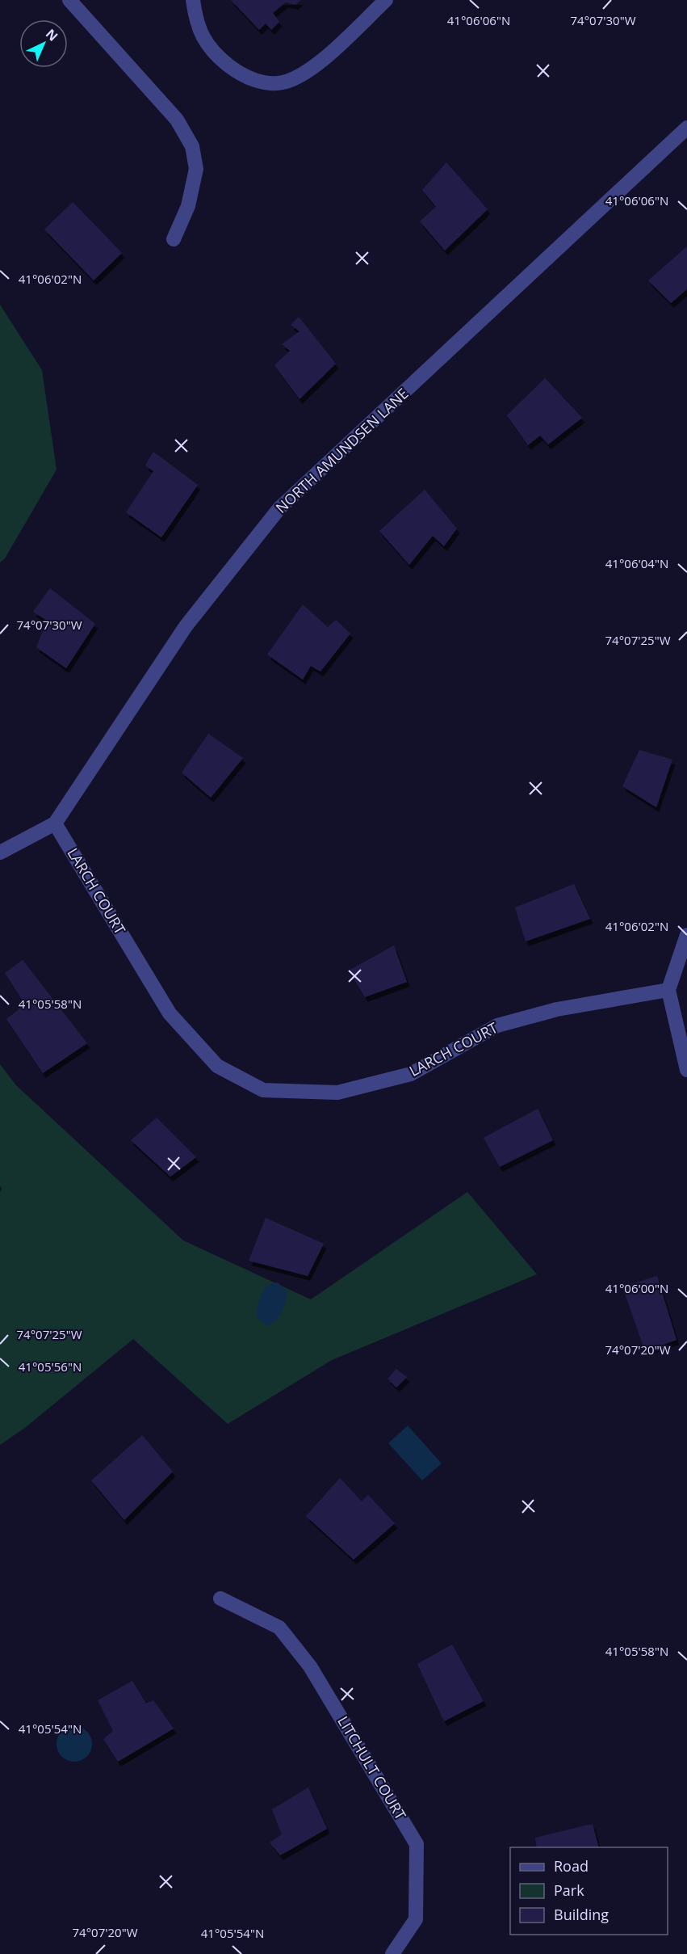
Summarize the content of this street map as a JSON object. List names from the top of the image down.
{
  "streets": {
    "street": ["NORTH AMUNDSEN LANE", "LARCH COURT", "LITCHULT COURT"]
  },
  "crossings": [
    ["NORTH AMUNDSEN LANE", "LARCH COURT"]
  ],
  "legend": ["Road", "Park", "Building"],
  "north": "top right",
  "coordinates": [
    "41°06'06\"N",
    "74°07'30\"W",
    "41°06'02\"N",
    "41°06'04\"N",
    "74°07'25\"W",
    "41°05'58\"N",
    "41°06'00\"N",
    "74°07'20\"W",
    "41°05'56\"N",
    "41°05'54\"N"
  ]
}
